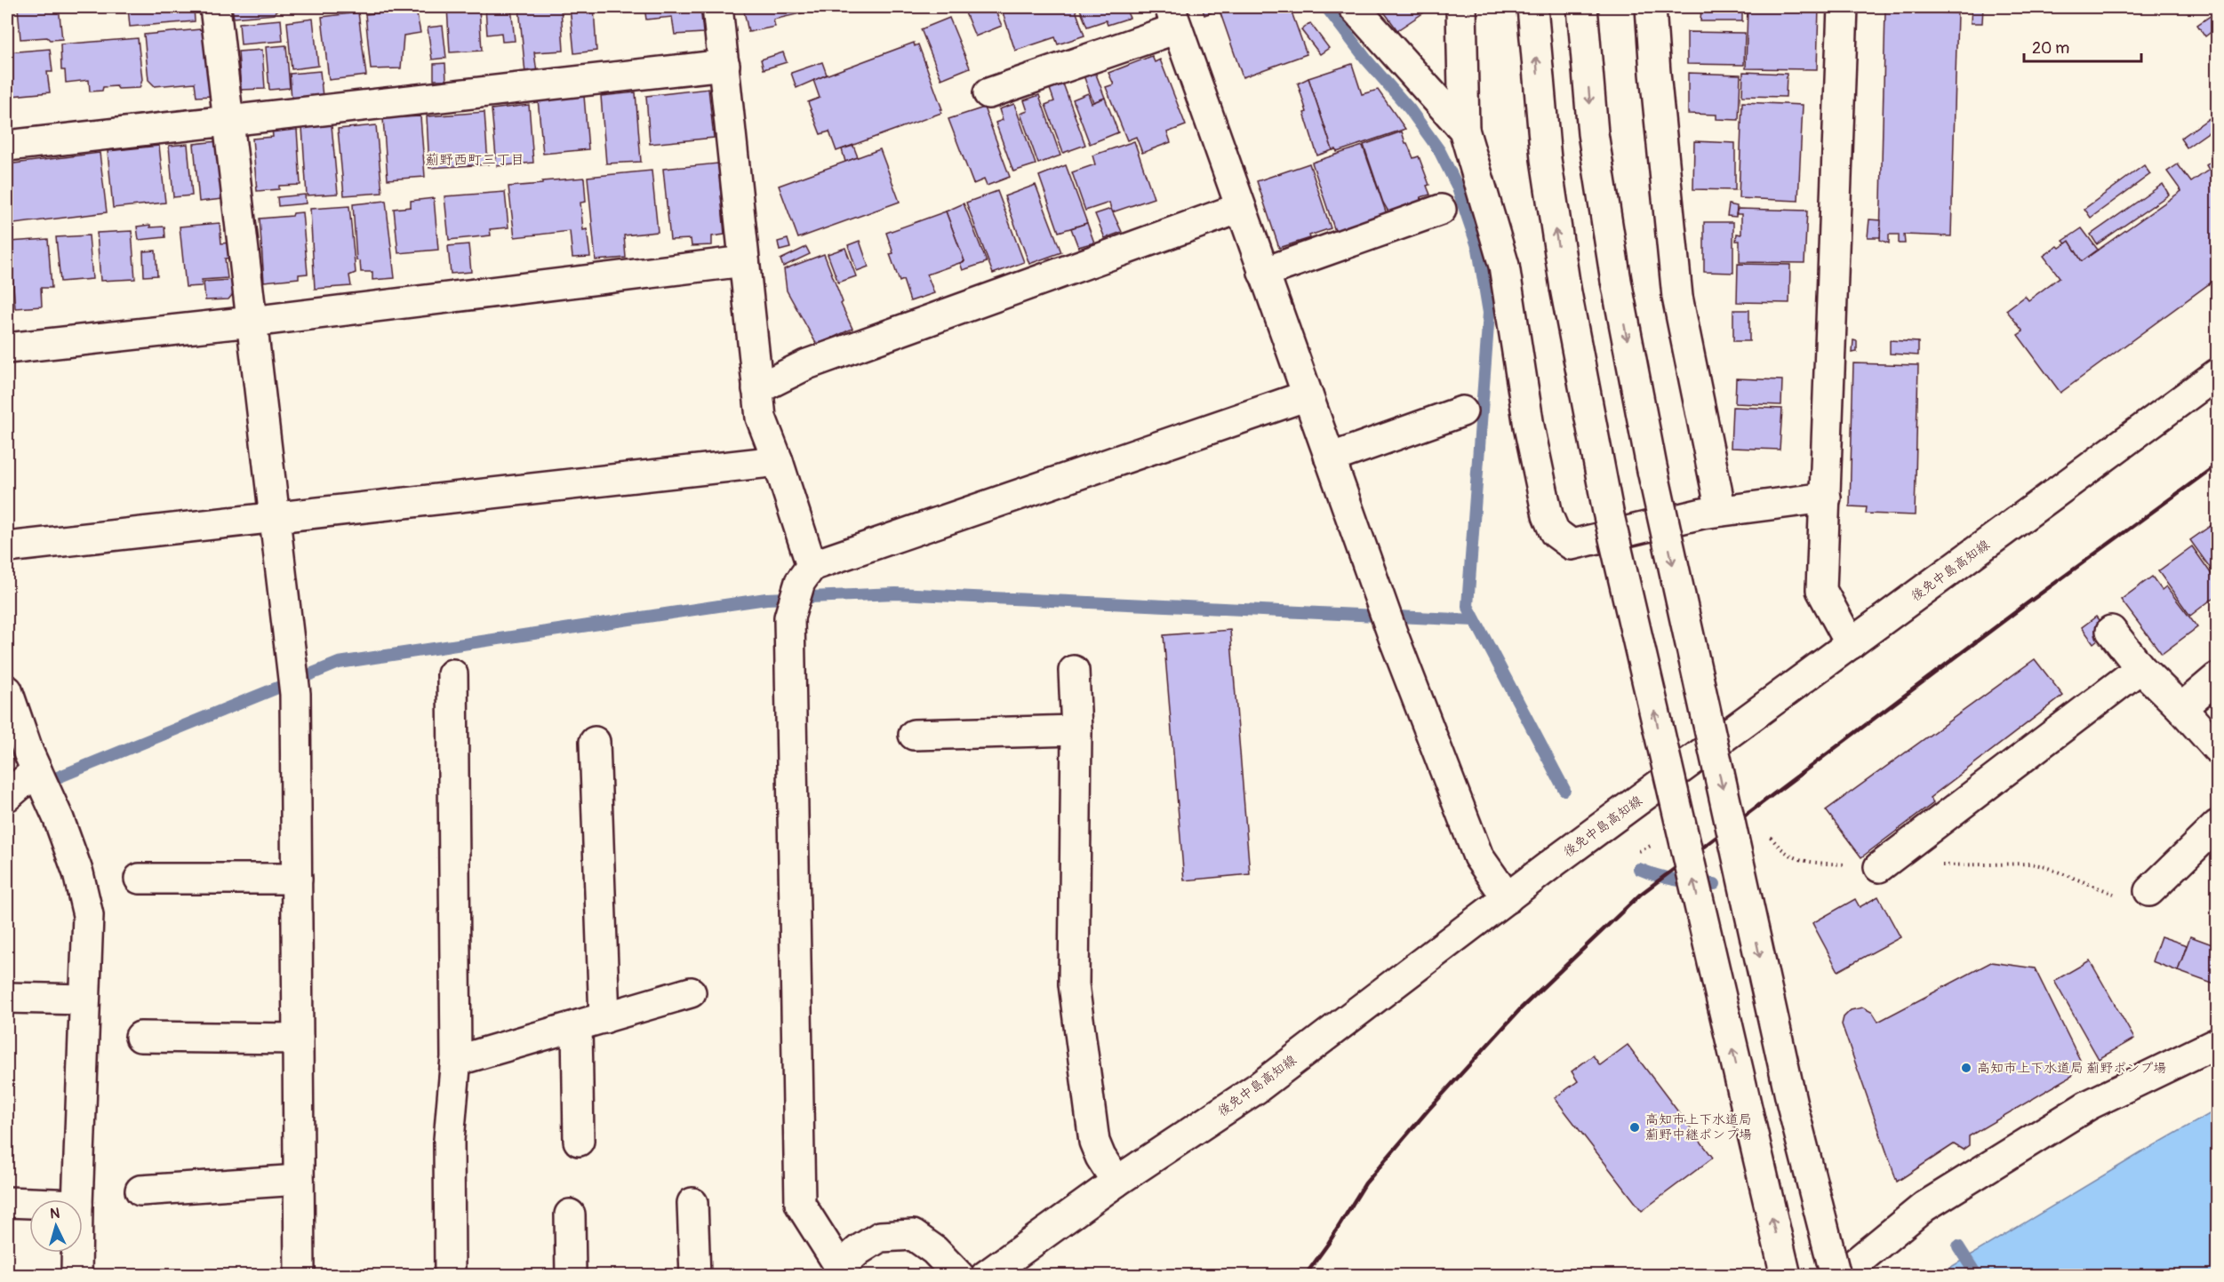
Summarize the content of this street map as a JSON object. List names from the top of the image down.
{
  "streets": {
    "street": ["後免中島高知線"]
  },
  "districts": ["薊野西町三丁目"],
  "places": ["高知市上下水道局 薊野ポンプ場", "高知市上下水道局 薊野中継ポンプ場"],
  "scale_bar": "20 m",
  "north": "top"
}
